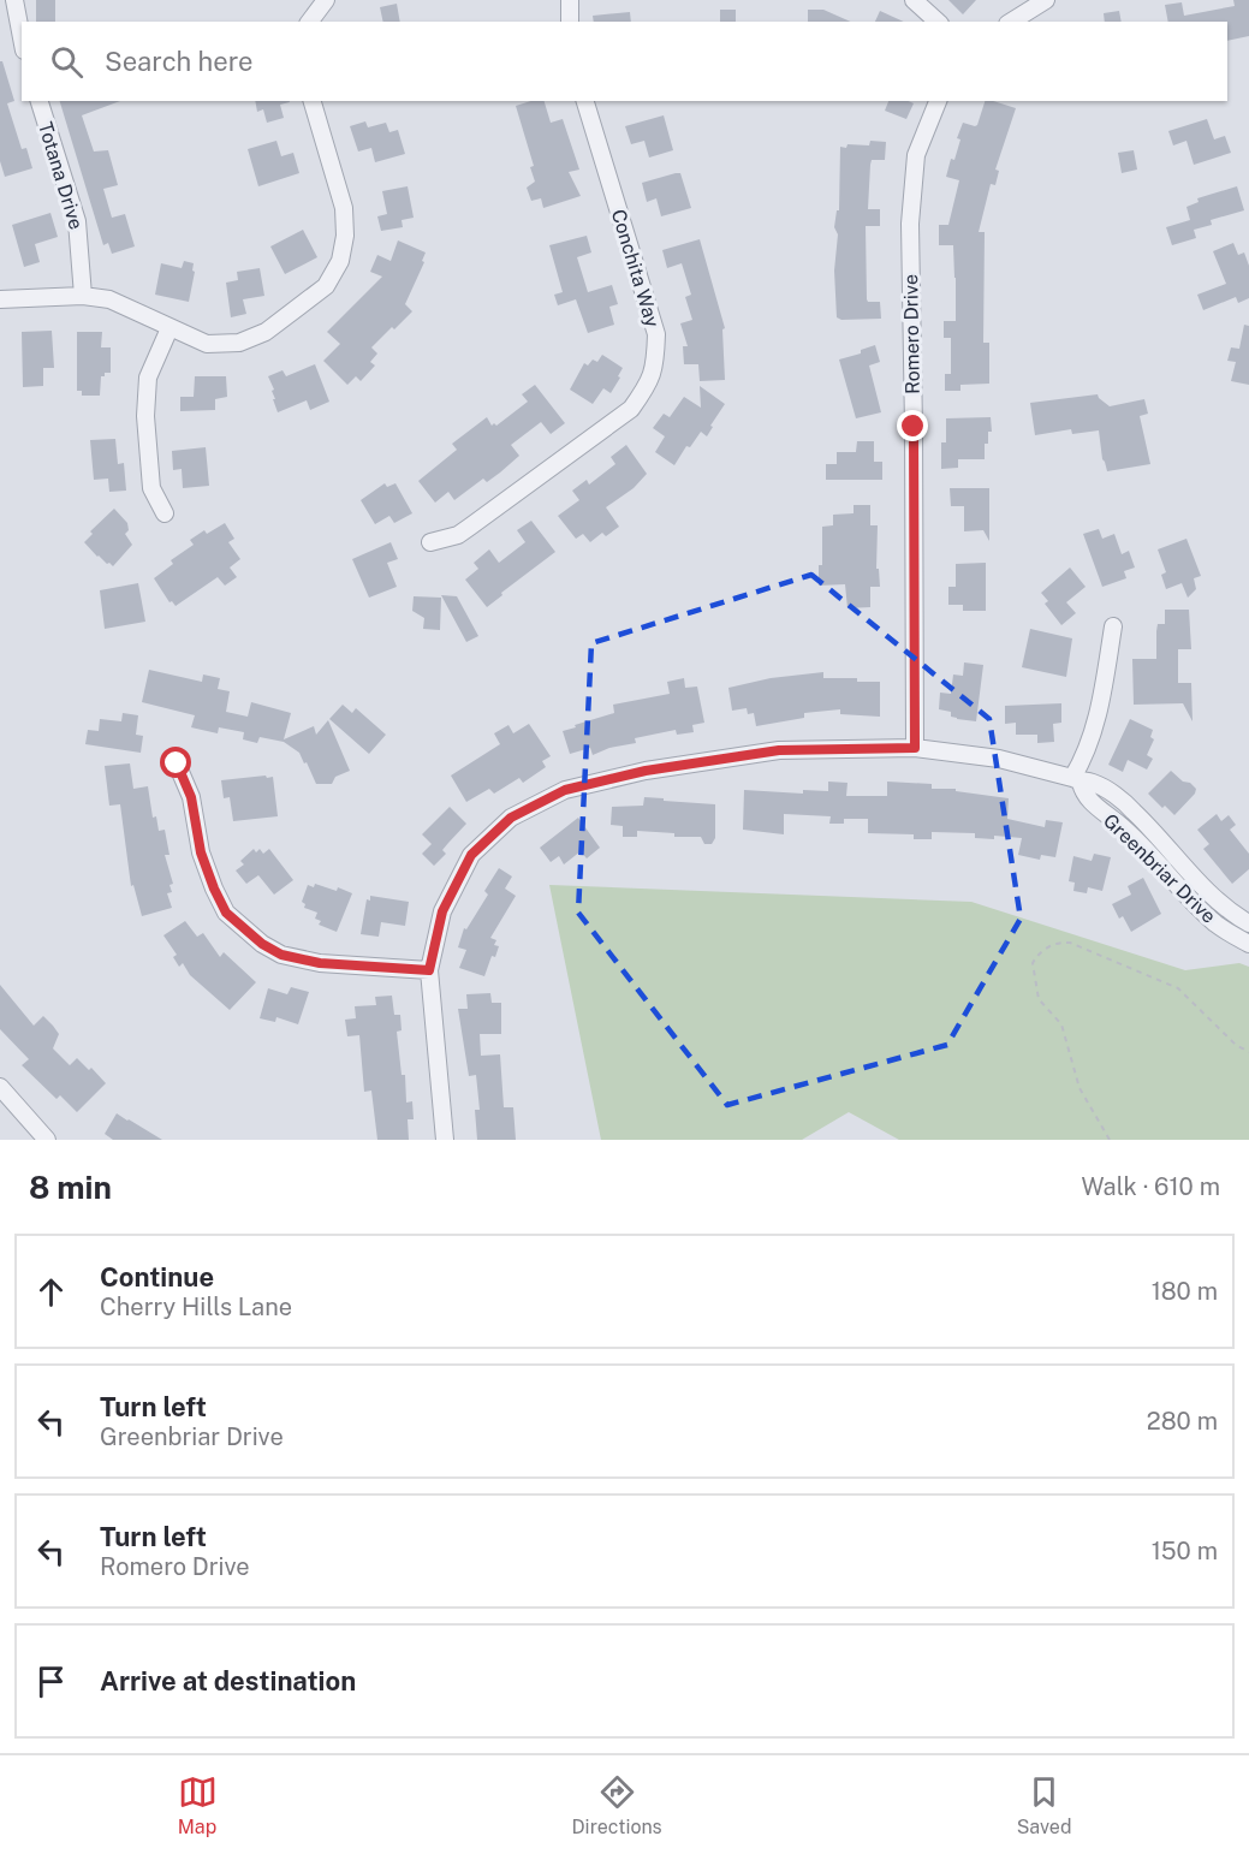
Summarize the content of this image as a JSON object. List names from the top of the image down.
{
  "streets": {
    "street": [
      "Totana Drive",
      "Conchita Way",
      "Romero Drive",
      "Greenbriar Drive"
    ]
  },
  "crossings": [
    ["Romero Drive", "Greenbriar Drive"]
  ],
  "page": {
    "search": "Search here",
    "heading": ["8 min", "Walk · 610 m"],
    "list": [
      ["Continue", "Cherry Hills Lane", "180 m"],
      ["Turn left", "Greenbriar Drive", "280 m"],
      ["Turn left", "Romero Drive", "150 m"],
      "Arrive at destination"
    ],
    "nav": ["Map", "Directions", "Saved"]
  }
}
